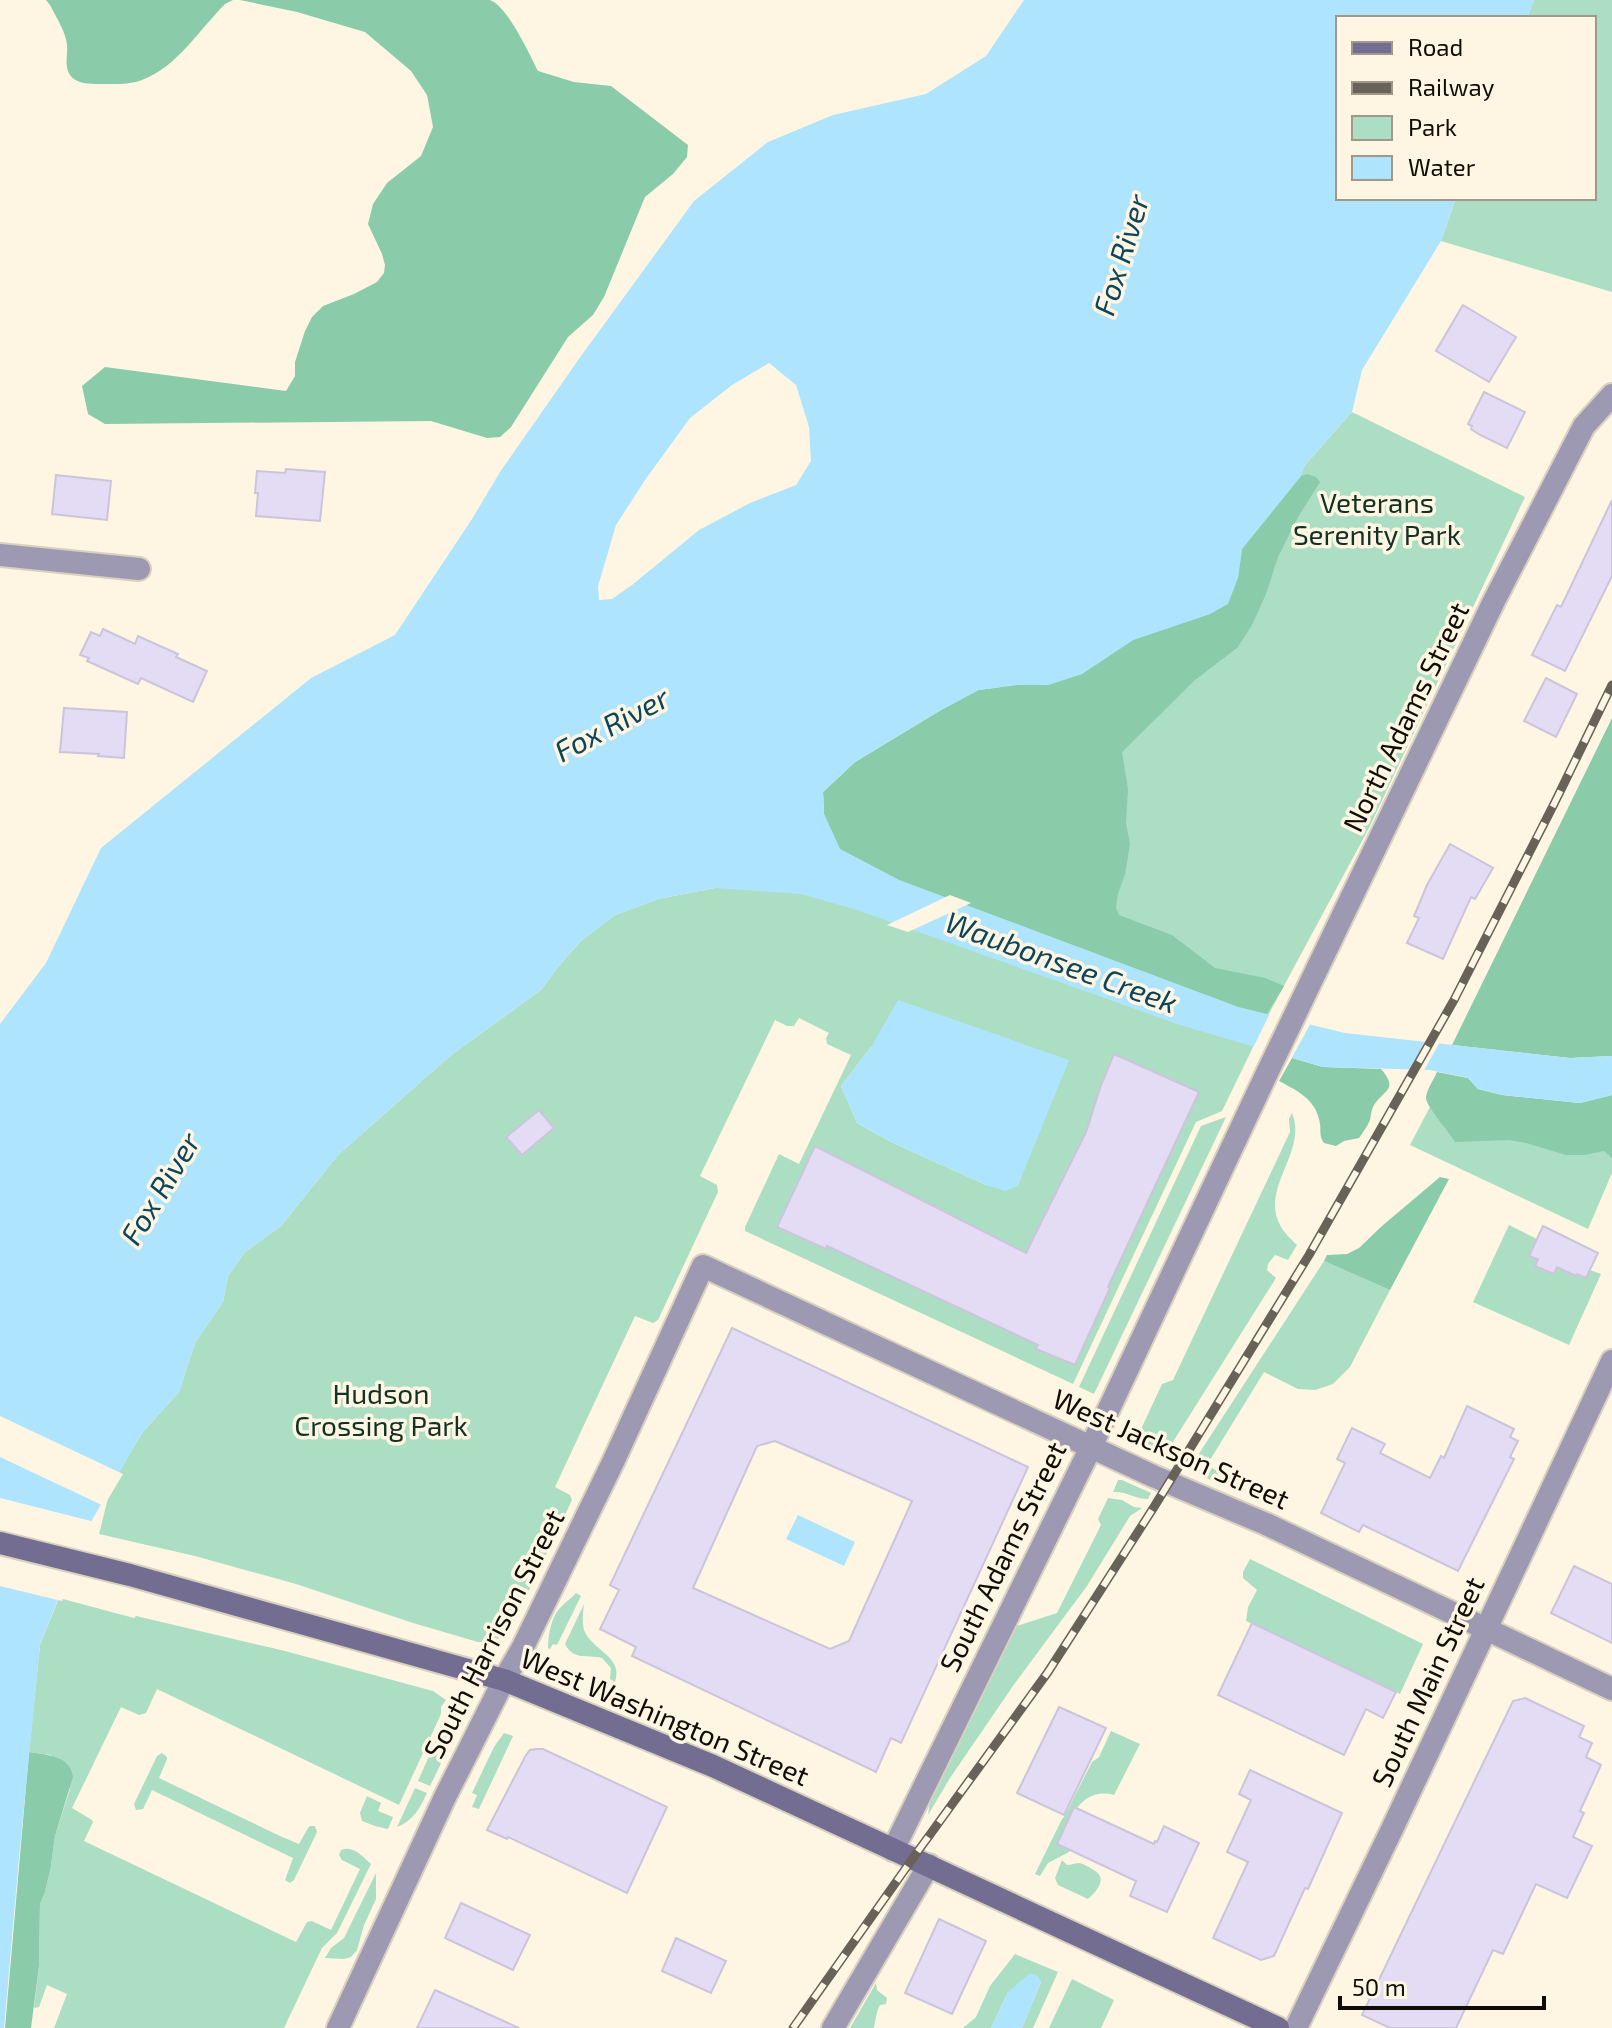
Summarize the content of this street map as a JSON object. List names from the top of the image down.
{
  "streets": {
    "main road": ["West Washington Street"],
    "street": [
      "North Adams Street",
      "West Jackson Street",
      "South Adams Street",
      "South Harrison Street",
      "South Main Street"
    ]
  },
  "crossings": [
    ["North Adams Street", "South Adams Street"],
    ["West Jackson Street", "South Adams Street"],
    ["West Jackson Street", "South Harrison Street"],
    ["West Jackson Street", "South Main Street"],
    ["South Adams Street", "West Washington Street"],
    ["South Harrison Street", "West Washington Street"]
  ],
  "water": ["Fox River", "Waubonsee Creek"],
  "parks": ["Veterans Serenity Park", "Hudson Crossing Park"],
  "legend": [
    "Road",
    "Railway",
    "Park",
    "Water"
  ],
  "scale_bar": "50 m"
}
